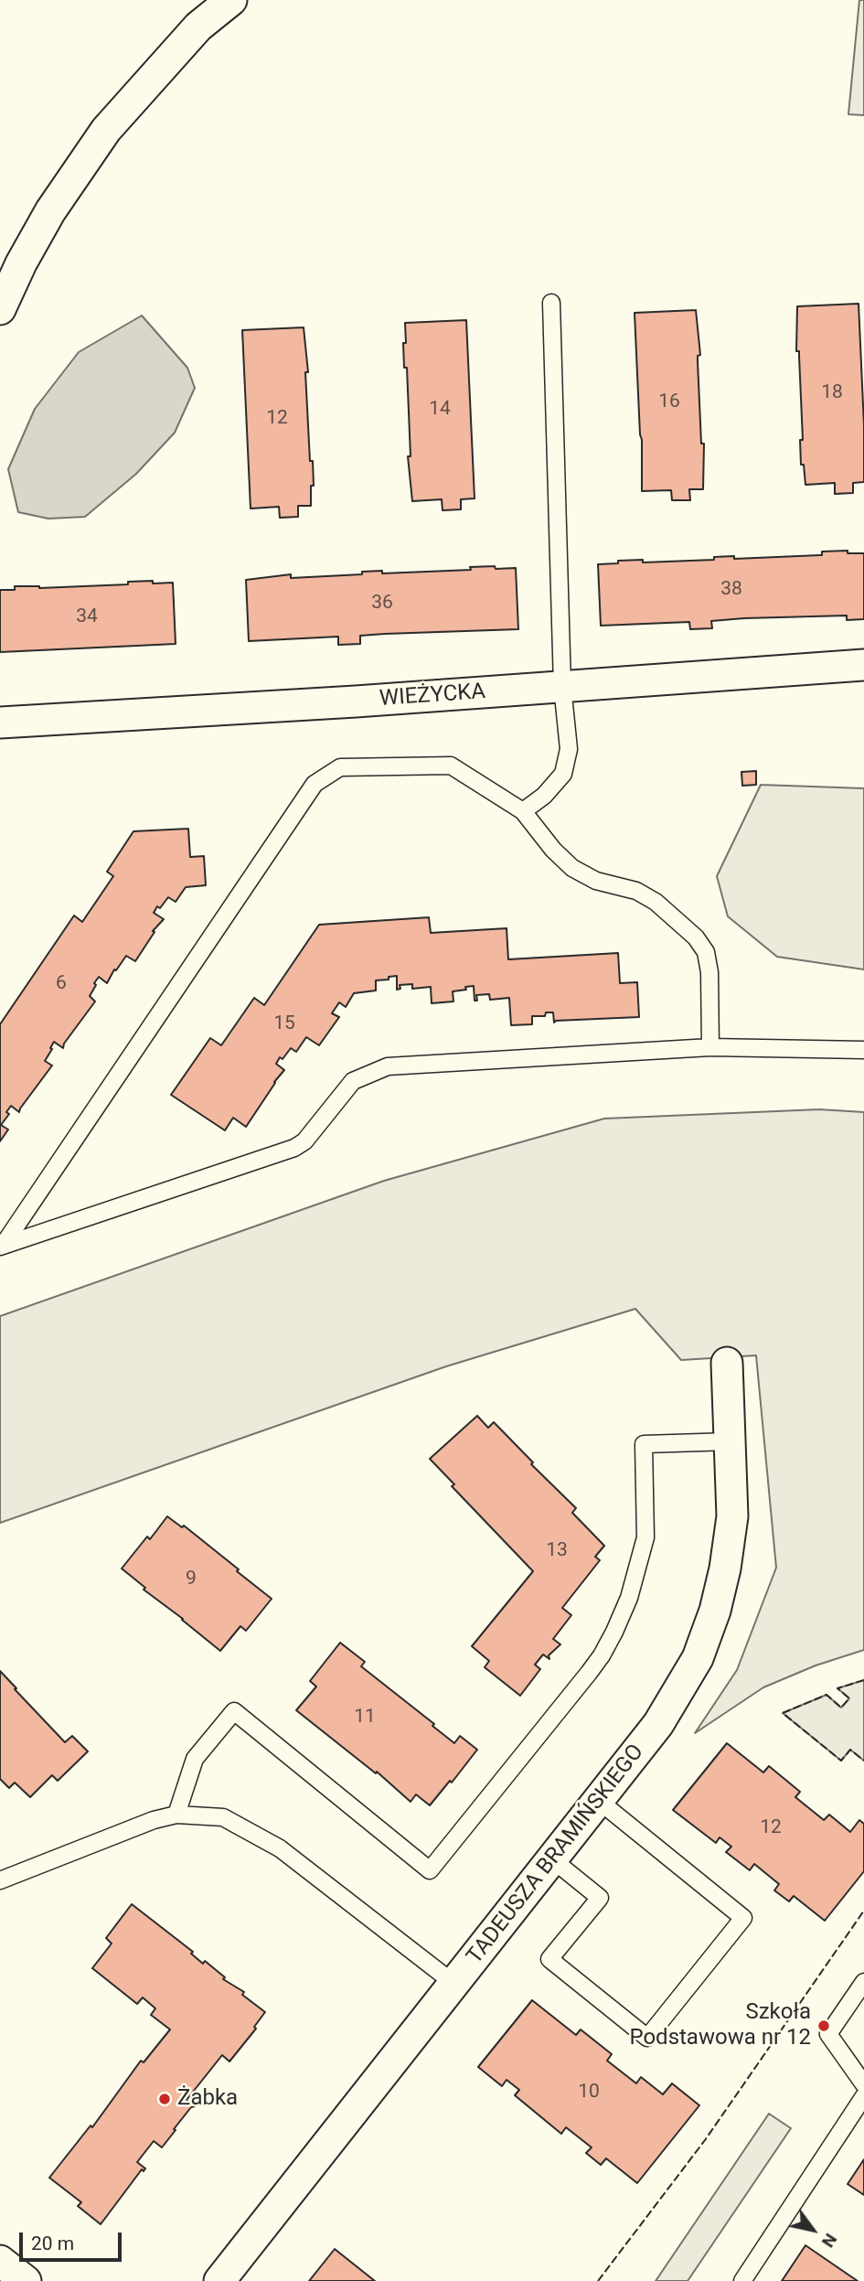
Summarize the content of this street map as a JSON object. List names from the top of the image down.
{
  "streets": {
    "street": ["WIEŻYCKA", "TADEUSZA BRAMIŃSKIEGO"]
  },
  "places": ["Szkoła Podstawowa nr 12", "Żabka"],
  "house_numbers": [
    "18",
    "16",
    "14",
    "12",
    "38",
    "36",
    "34",
    "6",
    "15",
    "13",
    "9",
    "11",
    "12",
    "10"
  ],
  "scale_bar": "20 m",
  "north": "bottom right"
}
